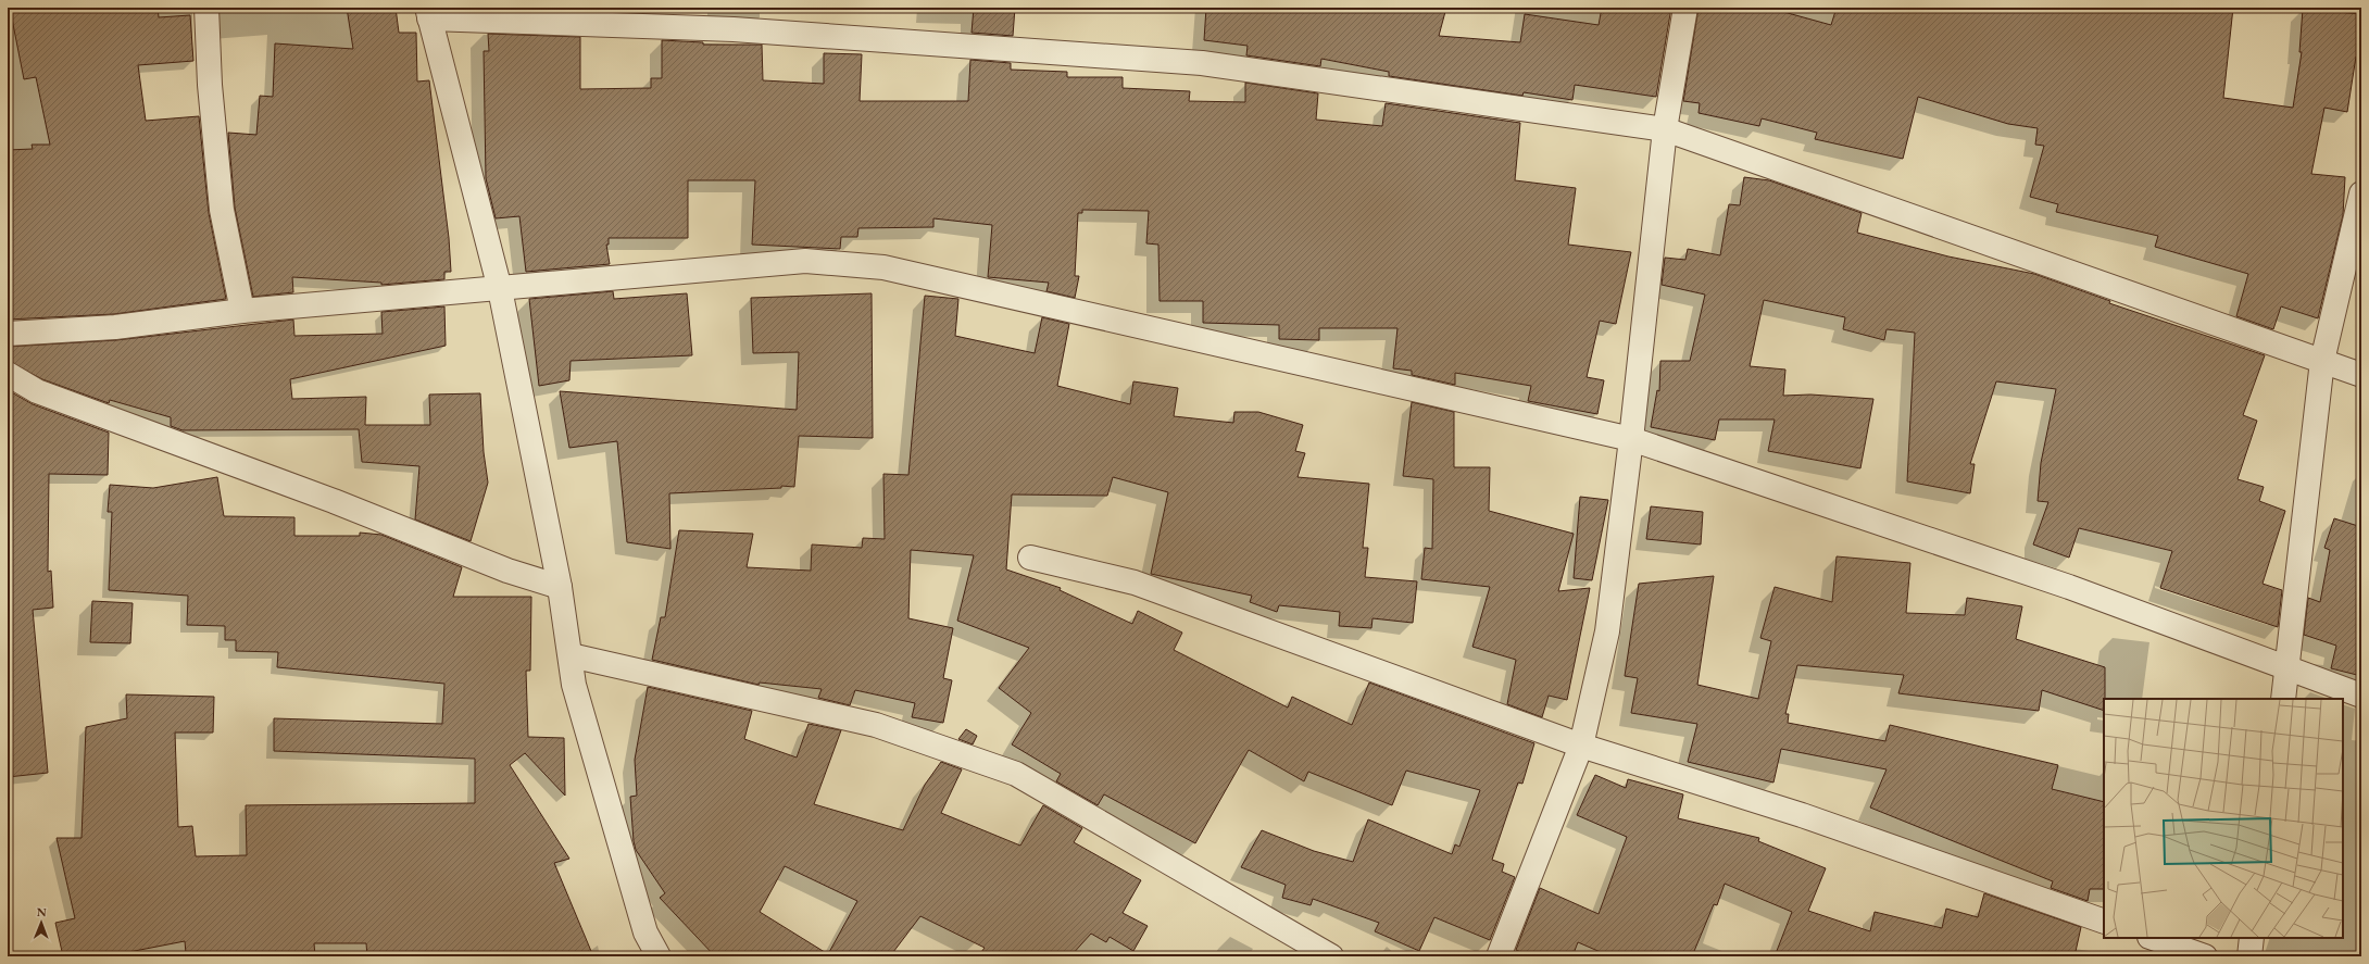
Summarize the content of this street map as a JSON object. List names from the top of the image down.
{
  "north": "top"
}
